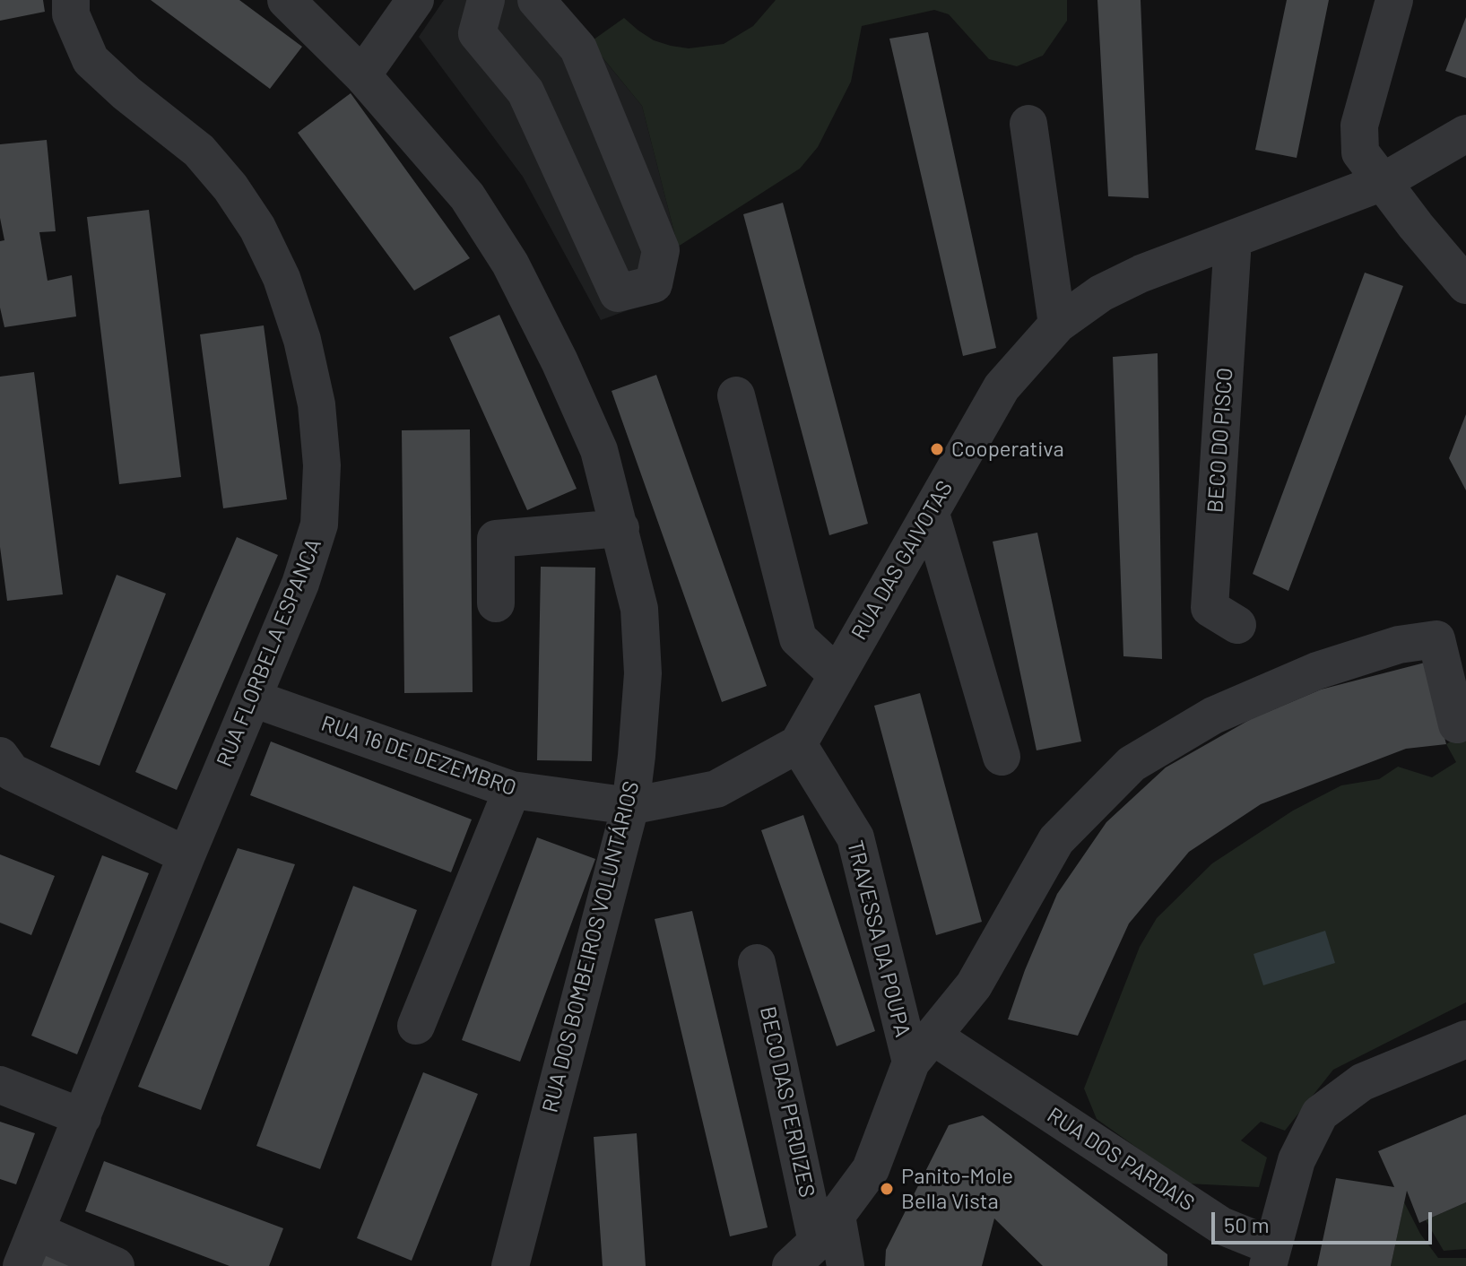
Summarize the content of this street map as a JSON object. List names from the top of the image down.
{
  "streets": {
    "street": [
      "BECO DO PISCO",
      "RUA DAS GAIVOTAS",
      "RUA FLORBELA ESPANCA",
      "RUA 16 DE DEZEMBRO",
      "TRAVESSA DA POUPA",
      "RUA DOS BOMBEIROS VOLUNTÁRIOS",
      "BECO DAS PERDIZES",
      "RUA DOS PARDAIS"
    ]
  },
  "crossings": [
    ["BECO DO PISCO", "RUA DAS GAIVOTAS"],
    ["RUA DAS GAIVOTAS", "TRAVESSA DA POUPA"],
    ["RUA FLORBELA ESPANCA", "RUA 16 DE DEZEMBRO"],
    ["RUA 16 DE DEZEMBRO", "RUA DOS BOMBEIROS VOLUNTÁRIOS"],
    ["TRAVESSA DA POUPA", "RUA DOS PARDAIS"]
  ],
  "places": ["Cooperativa", "Panito-Mole Bella Vista"],
  "scale_bar": "50 m"
}
